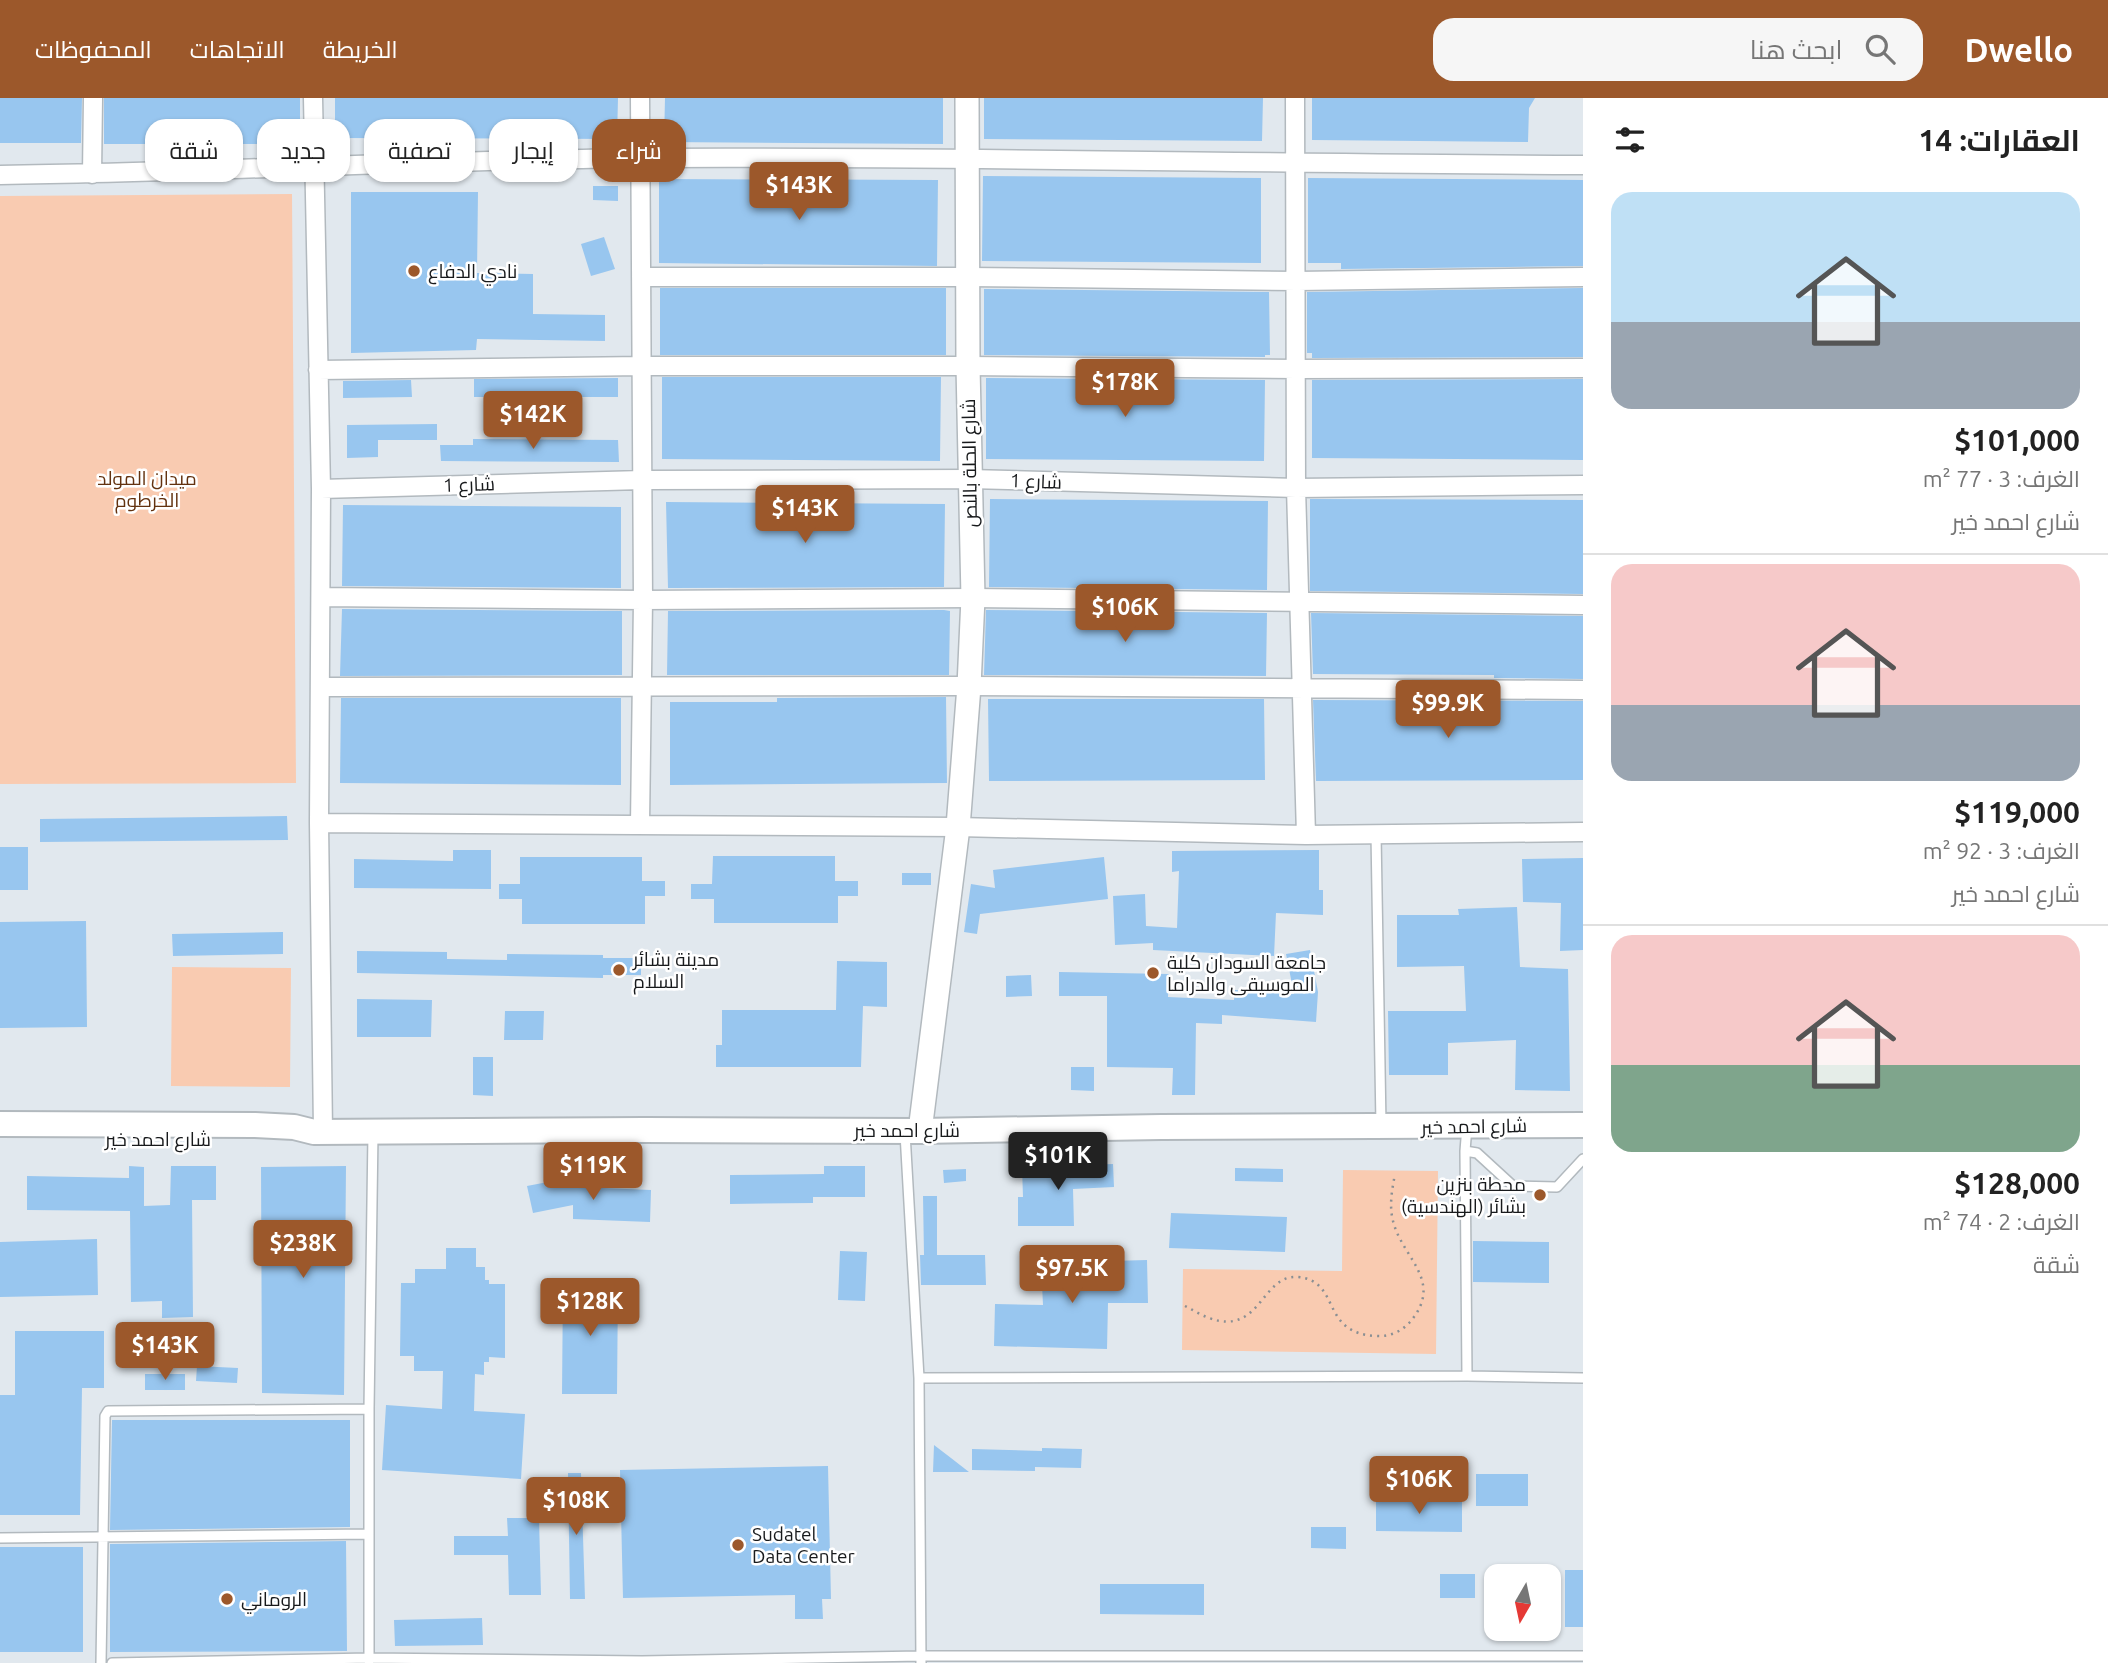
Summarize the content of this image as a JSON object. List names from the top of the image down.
{
  "streets": {
    "main road": ["شارع احمد خير"],
    "street": ["شارع الحلة بالنص", "شارع 1"]
  },
  "crossings": [
    ["شارع الحلة بالنص", "شارع 1"],
    ["شارع الحلة بالنص", "شارع احمد خير"]
  ],
  "parks": ["ميدان المولد الخرطوم"],
  "places": [
    "نادي الدفاع",
    "مدينة بشائر السلام",
    "جامعة السودان كلية الموسيقى والدراما",
    "محطة بنزين بشائر (الهندسية)",
    "Sudatel Data Center",
    "الروماني"
  ],
  "north": "bottom",
  "page": {
    "header": "Dwello",
    "search": "ابحث هنا",
    "nav": ["الخريطة", "الاتجاهات", "المحفوظات"],
    "heading": "العقارات: 14",
    "chip": [
      "شراء",
      "إيجار",
      "تصفية",
      "جديد",
      "شقة"
    ],
    "price": [
      "$143K",
      "$178K",
      "$142K",
      "$143K",
      "$106K",
      "$99.9K",
      "$101K",
      "$119K",
      "$238K",
      "$97.5K",
      "$128K",
      "$143K",
      "$106K",
      "$108K"
    ],
    "list": [
      {
        "name": "$101,000",
        "note": "الغرف: 3 · 77 m² · شارع احمد خير"
      },
      {
        "name": "$119,000",
        "note": "الغرف: 3 · 92 m² · شارع احمد خير"
      },
      {
        "name": "$128,000",
        "note": "الغرف: 2 · 74 m² · شقة"
      }
    ]
  }
}
